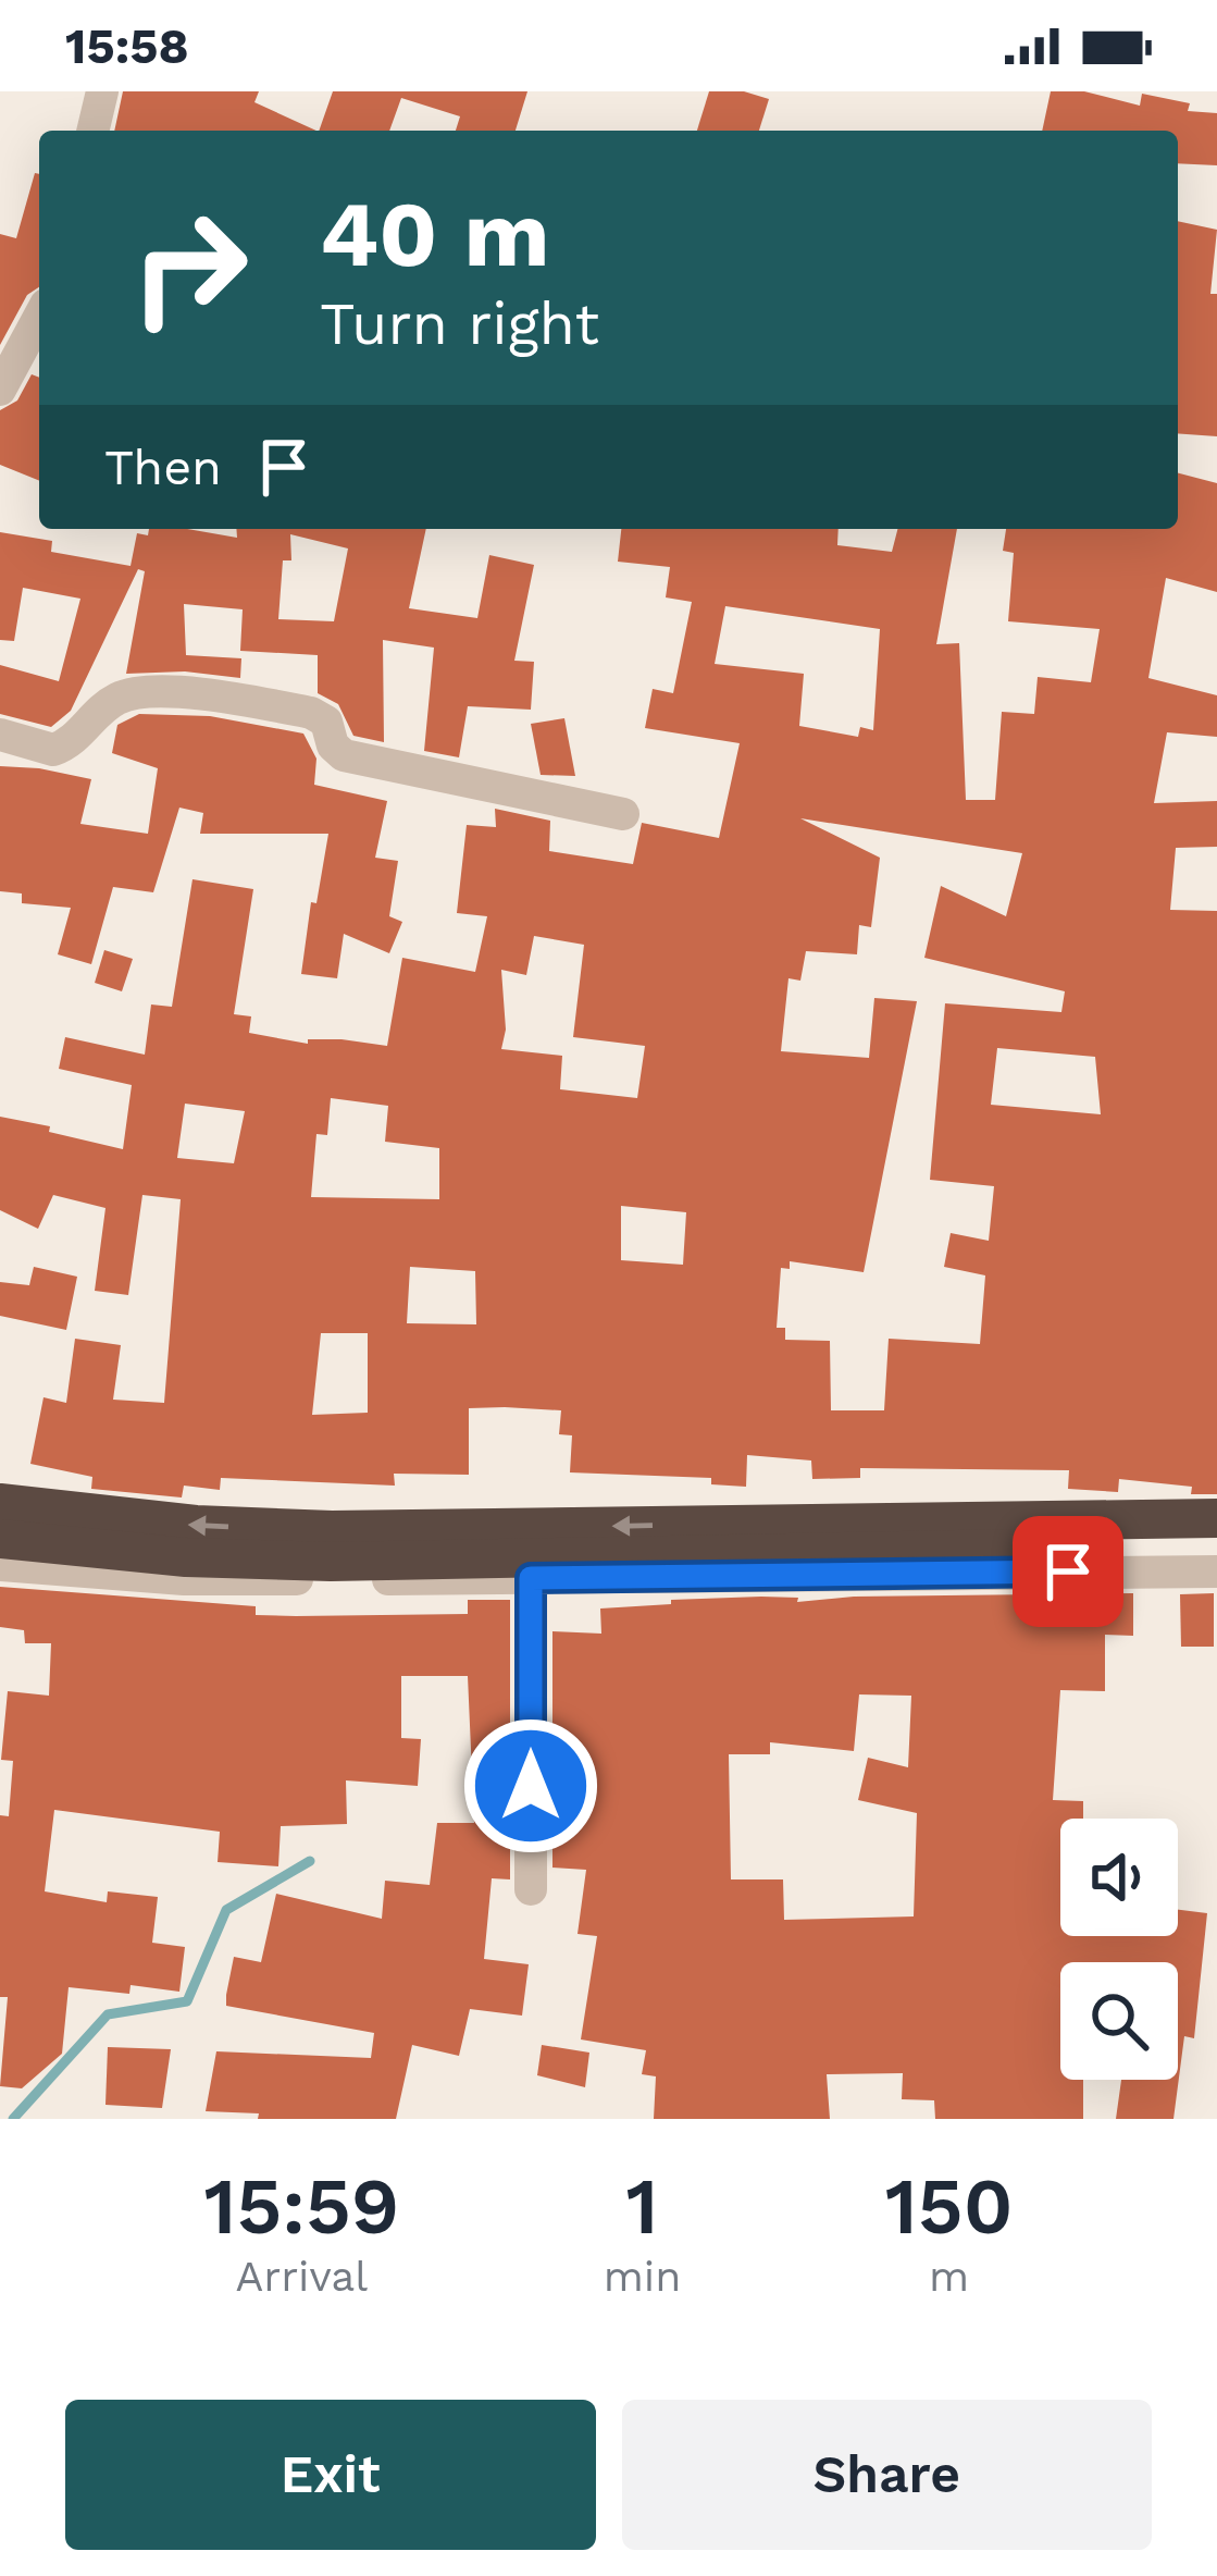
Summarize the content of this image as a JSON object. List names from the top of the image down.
{
  "page": {
    "status": "15:58",
    "turn": ["40 m", "Turn right"],
    "then": "Then",
    "eta": [
      "15:59",
      "Arrival",
      "1",
      "min",
      "150",
      "m"
    ],
    "buttons": ["Exit", "Share"]
  }
}
